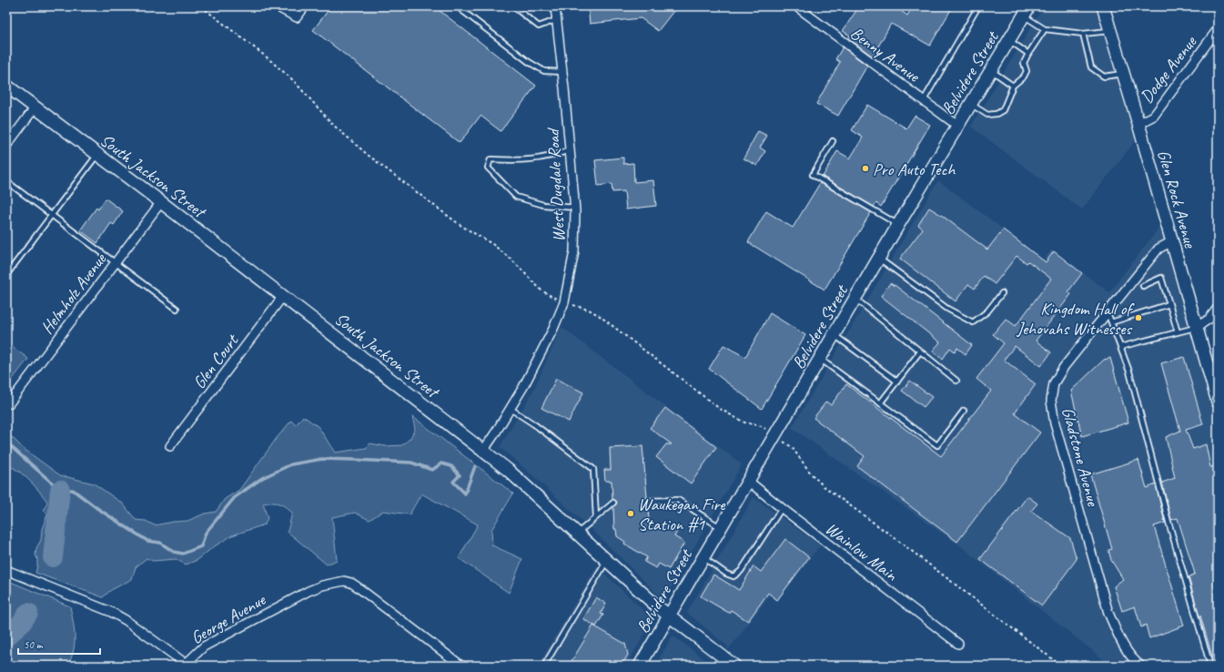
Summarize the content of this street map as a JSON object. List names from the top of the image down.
{
  "streets": {
    "street": [
      "Benny Avenue",
      "Dodge Avenue",
      "Belvidere Street",
      "South Jackson Street",
      "West Dugdale Road",
      "Glen Rock Avenue",
      "Helmholz Avenue",
      "Glen Court",
      "Gladstone Avenue",
      "Wainlow Main",
      "George Avenue"
    ]
  },
  "crossings": [
    ["Benny Avenue", "Belvidere Street"],
    ["Dodge Avenue", "Glen Rock Avenue"],
    ["Belvidere Street", "South Jackson Street"],
    ["Belvidere Street", "Wainlow Main"],
    ["South Jackson Street", "West Dugdale Road"],
    ["South Jackson Street", "Helmholz Avenue"],
    ["South Jackson Street", "Glen Court"],
    ["Glen Rock Avenue", "Gladstone Avenue"]
  ],
  "places": ["Pro Auto Tech", "Kingdom Hall of Jehovahs Witnesses", "Waukegan Fire Station #1"],
  "scale_bar": "50 m"
}
